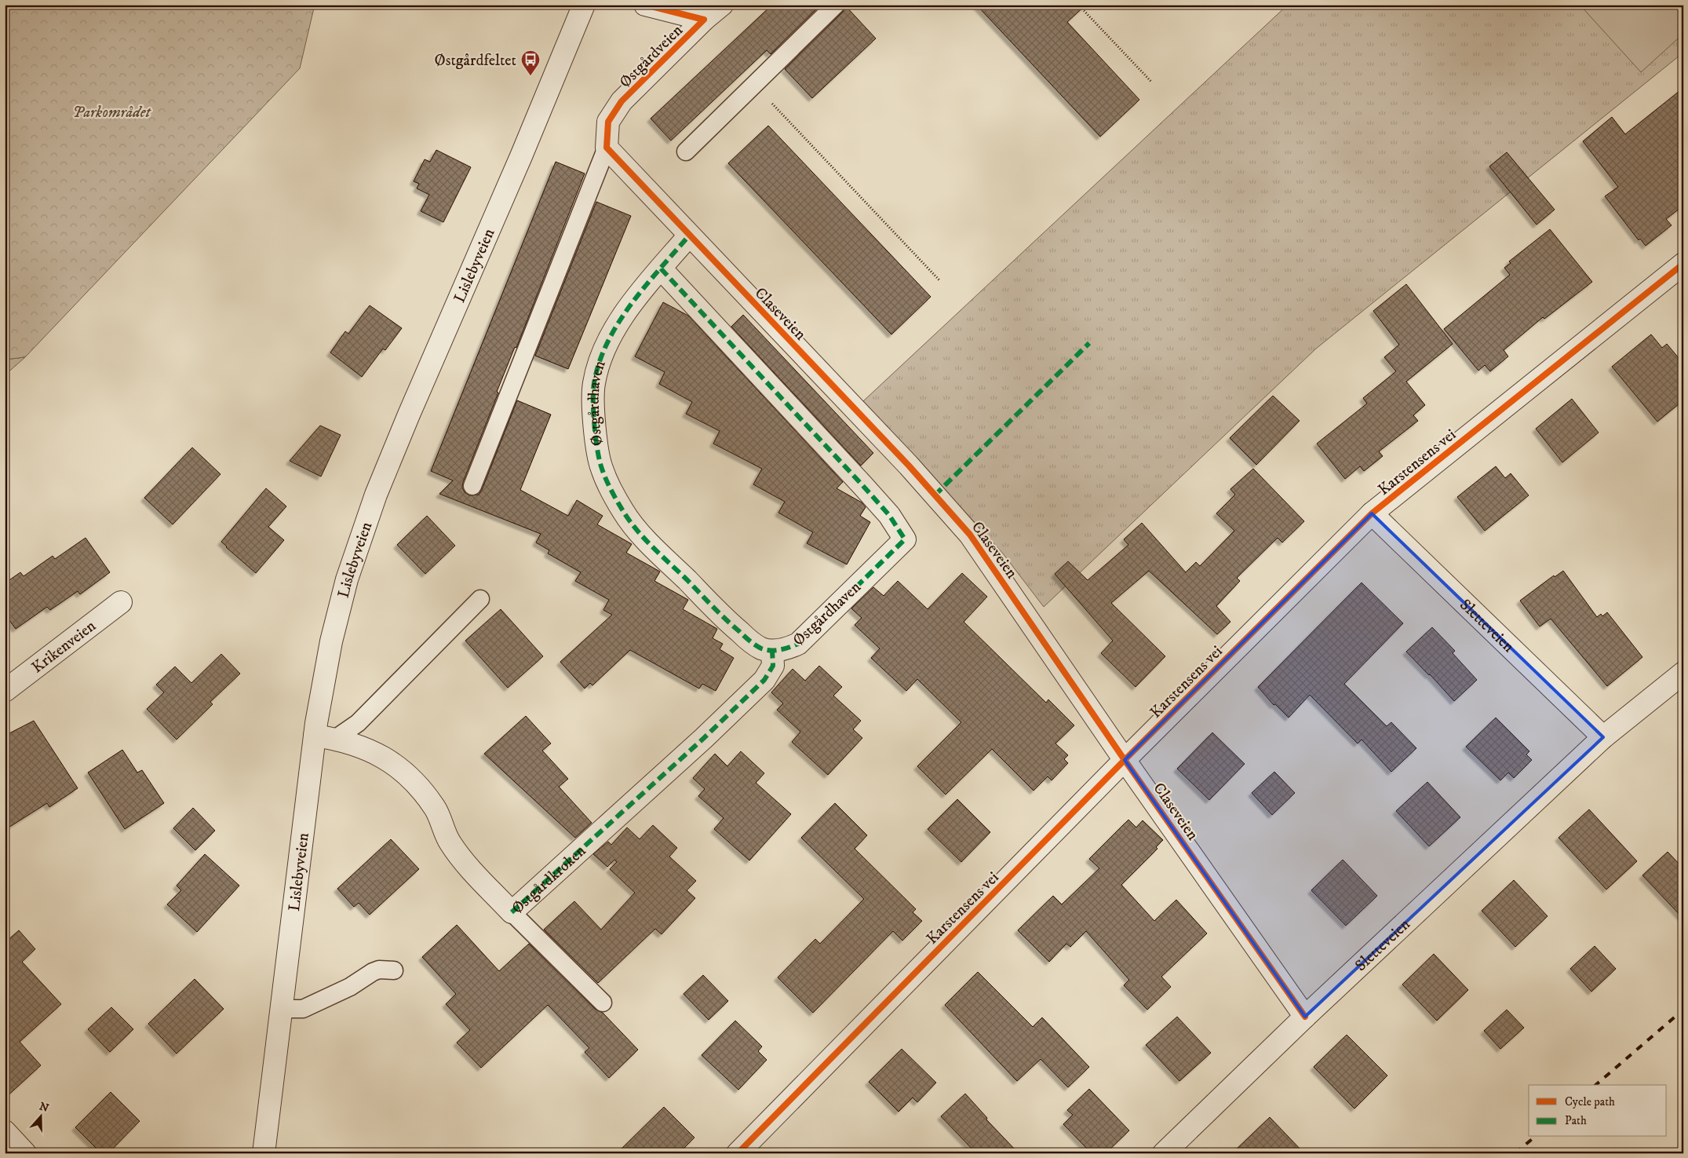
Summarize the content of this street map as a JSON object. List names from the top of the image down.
{
  "streets": {
    "street": [
      "Østgårdveien",
      "Lislebyveien",
      "Claseveien",
      "Østgårdhaven",
      "Karstensens vei",
      "Sletteveien",
      "Krikenveien",
      "Østgårdkroken"
    ]
  },
  "crossings": [
    ["Østgårdveien", "Claseveien"],
    ["Lislebyveien", "Østgårdkroken"],
    ["Claseveien", "Østgårdhaven"],
    ["Claseveien", "Karstensens vei"],
    ["Claseveien", "Sletteveien"],
    ["Østgårdhaven", "Østgårdkroken"],
    ["Karstensens vei", "Sletteveien"]
  ],
  "parks": ["Parkområdet"],
  "places": {
    "bus stop": ["Østgårdfeltet"]
  },
  "legend": ["Cycle path", "Path"],
  "north": "top"
}
